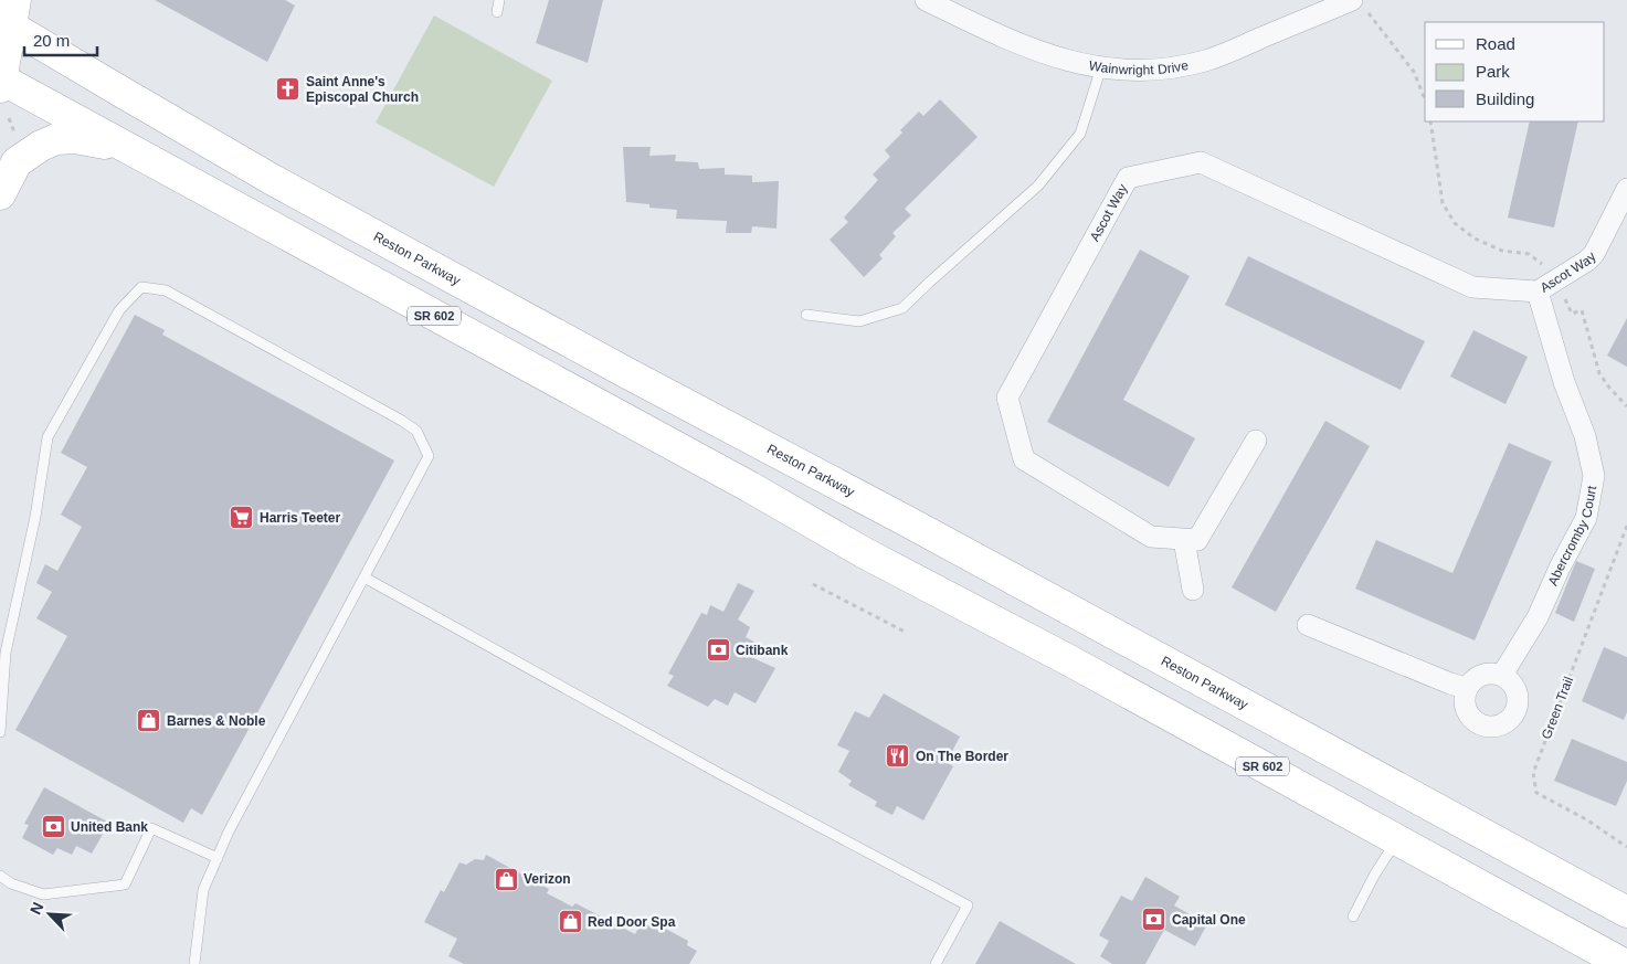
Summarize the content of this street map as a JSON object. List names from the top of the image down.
{
  "streets": {
    "main road": ["Reston Parkway", "SR 602"],
    "street": ["Wainwright Drive", "Ascot Way", "Abercromby Court"],
    "path": ["Green Trail"]
  },
  "crossings": [
    ["Ascot Way", "Abercromby Court"]
  ],
  "places": {
    "church": ["Saint Anne's Episcopal Church"],
    "supermarket": ["Harris Teeter"],
    "bank": ["Citibank", "United Bank", "Capital One"],
    "shop": ["Barnes & Noble", "Verizon", "Red Door Spa"],
    "restaurant": ["On The Border"]
  },
  "legend": ["Road", "Park", "Building"],
  "scale_bar": "20 m",
  "north": "top left"
}
